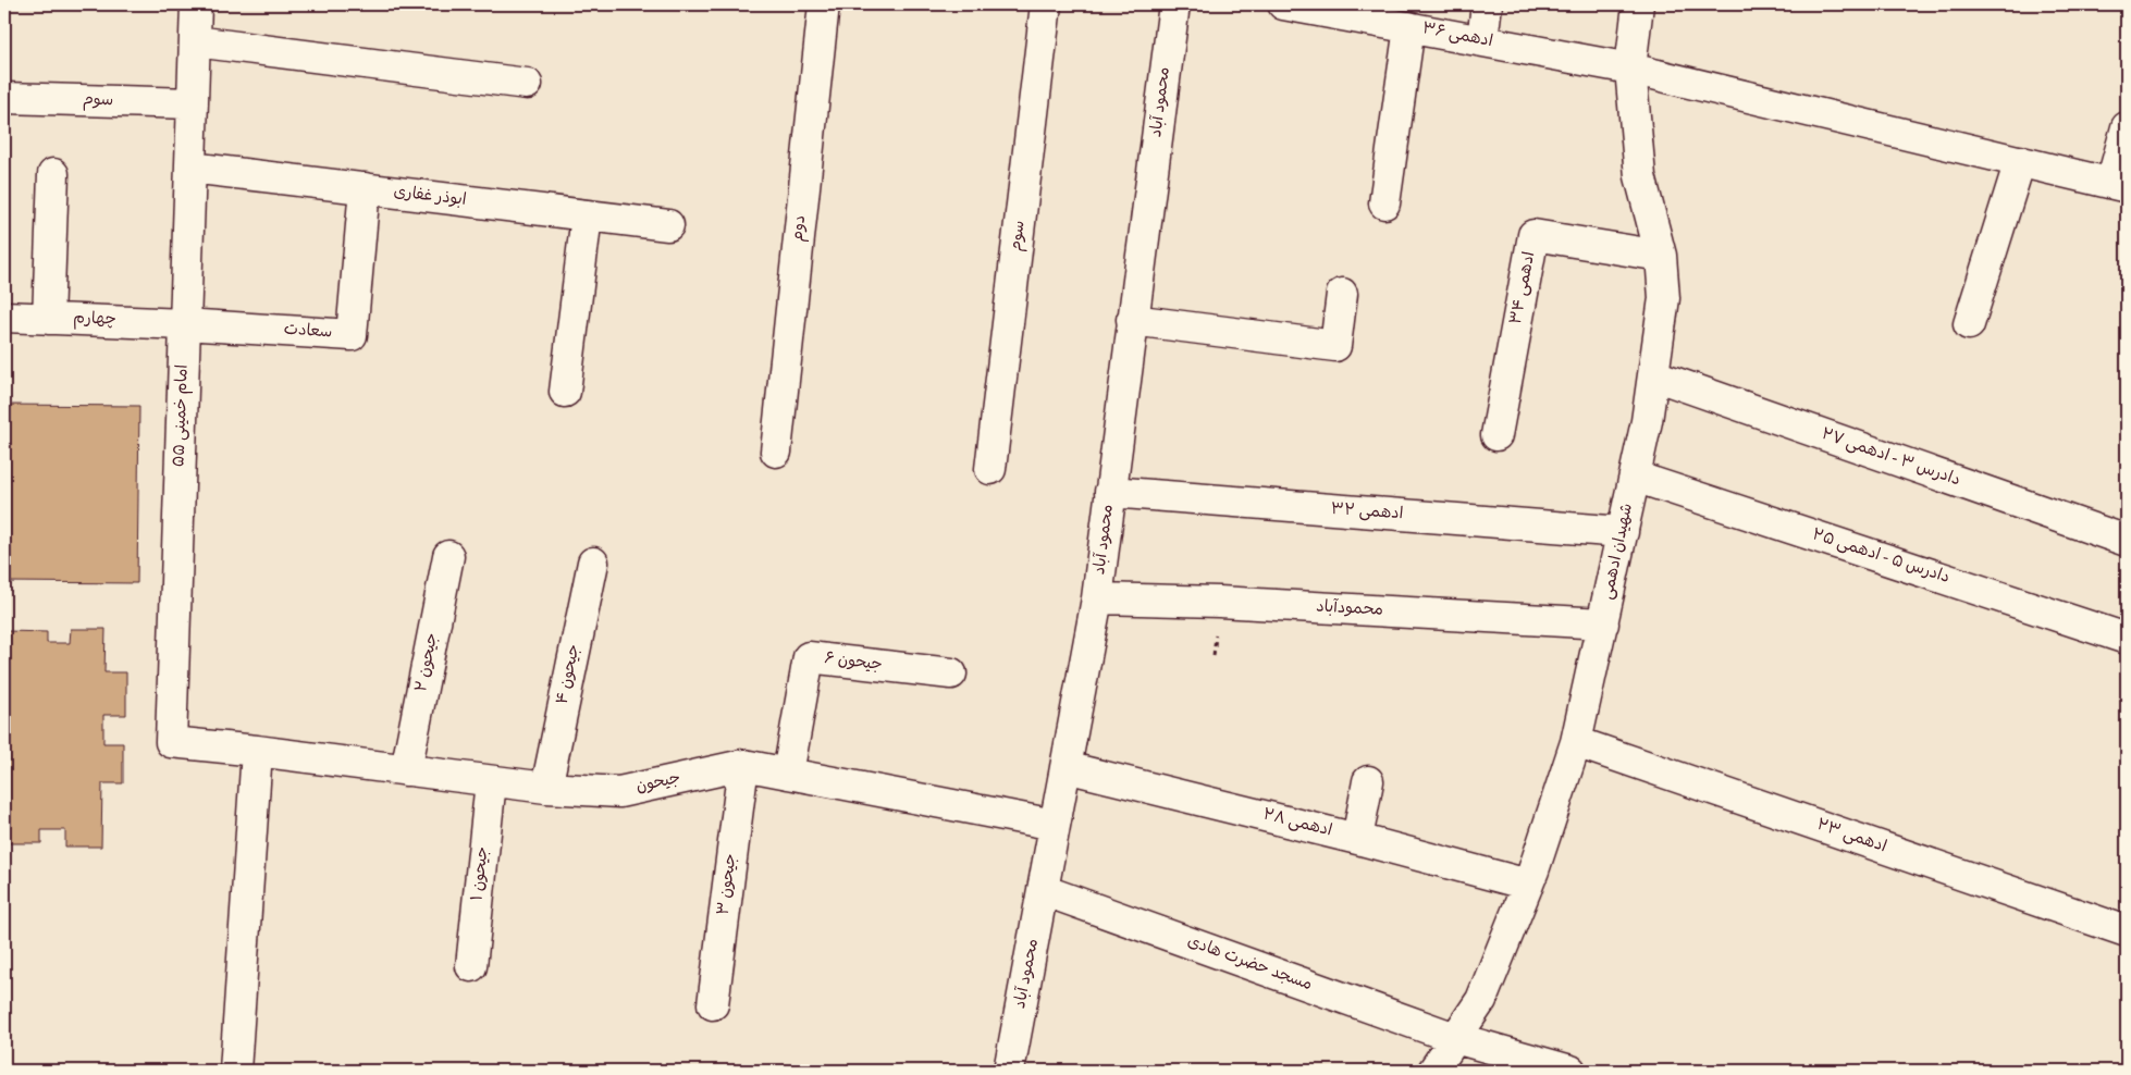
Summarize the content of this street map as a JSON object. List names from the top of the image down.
{
  "streets": {
    "street": [
      "ادهمی ۳۶",
      "سوم",
      "محمود آباد",
      "ابوذر غفاری",
      "دوم",
      "ادهمی ۳۴",
      "چهارم",
      "سعادت",
      "امام خمینی ۵۵",
      "دادرس ۳ - ادهمی ۲۷",
      "ادهمی ۳۲",
      "شهیدان ادهمی",
      "دادرس ۵ - ادهمی ۲۵",
      "محمودآباد",
      "جیحون ۲",
      "جیحون ۶",
      "جیحون ۴",
      "جیحون",
      "ادهمی ۲۸",
      "ادهمی ۲۳",
      "جیحون ۱",
      "جیحون ۳",
      "مسجد حضرت هادی"
    ]
  },
  "crossings": [
    ["ادهمی ۳۶", "شهیدان ادهمی"],
    ["سوم", "امام خمینی ۵۵"],
    ["محمود آباد", "ادهمی ۳۲"],
    ["محمود آباد", "محمودآباد"],
    ["محمود آباد", "جیحون"],
    ["محمود آباد", "ادهمی ۲۸"],
    ["محمود آباد", "مسجد حضرت هادی"],
    ["ابوذر غفاری", "سعادت"],
    ["ابوذر غفاری", "امام خمینی ۵۵"],
    ["ادهمی ۳۴", "شهیدان ادهمی"],
    ["چهارم", "سعادت"],
    ["چهارم", "امام خمینی ۵۵"],
    ["سعادت", "امام خمینی ۵۵"],
    ["امام خمینی ۵۵", "جیحون"],
    ["دادرس ۳ - ادهمی ۲۷", "شهیدان ادهمی"],
    ["ادهمی ۳۲", "شهیدان ادهمی"],
    ["شهیدان ادهمی", "دادرس ۵ - ادهمی ۲۵"],
    ["شهیدان ادهمی", "محمودآباد"],
    ["شهیدان ادهمی", "ادهمی ۲۸"],
    ["شهیدان ادهمی", "ادهمی ۲۳"],
    ["شهیدان ادهمی", "مسجد حضرت هادی"],
    ["جیحون ۲", "جیحون"],
    ["جیحون ۶", "جیحون"],
    ["جیحون ۴", "جیحون"],
    ["جیحون", "جیحون ۱"],
    ["جیحون", "جیحون ۳"]
  ]
}
